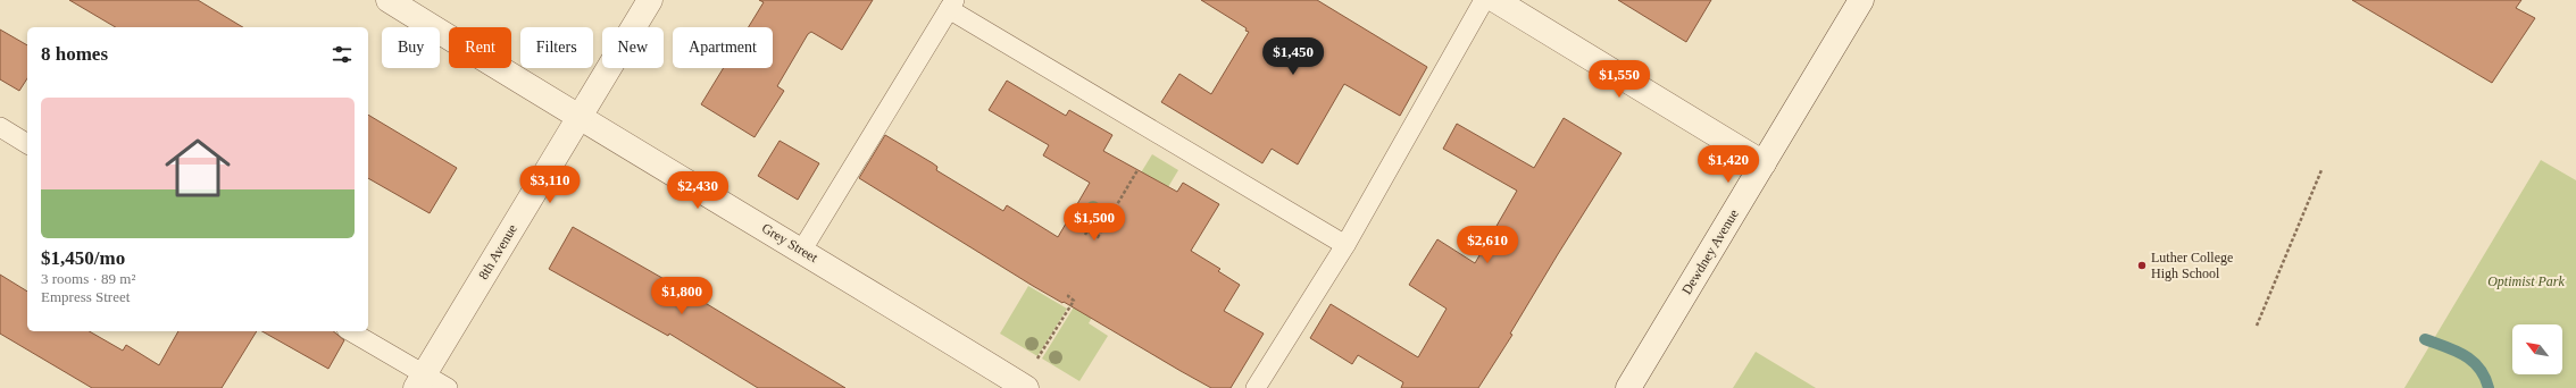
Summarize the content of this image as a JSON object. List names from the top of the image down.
{
  "streets": {
    "street": ["Grey Street", "8th Avenue", "Dewdney Avenue"]
  },
  "crossings": [
    ["Grey Street", "8th Avenue"]
  ],
  "parks": ["Optimist Park"],
  "places": ["Luther College High School"],
  "north": "top left",
  "page": {
    "chip": [
      "Buy",
      "Rent",
      "Filters",
      "New",
      "Apartment"
    ],
    "heading": "8 homes",
    "price": [
      "$1,450",
      "$1,550",
      "$1,420",
      "$3,110",
      "$2,430",
      "$1,500",
      "$2,610",
      "$1,800"
    ],
    "list": [
      {
        "name": "$1,450/mo",
        "note": "3 rooms · 89 m² · Empress Street"
      }
    ]
  }
}
